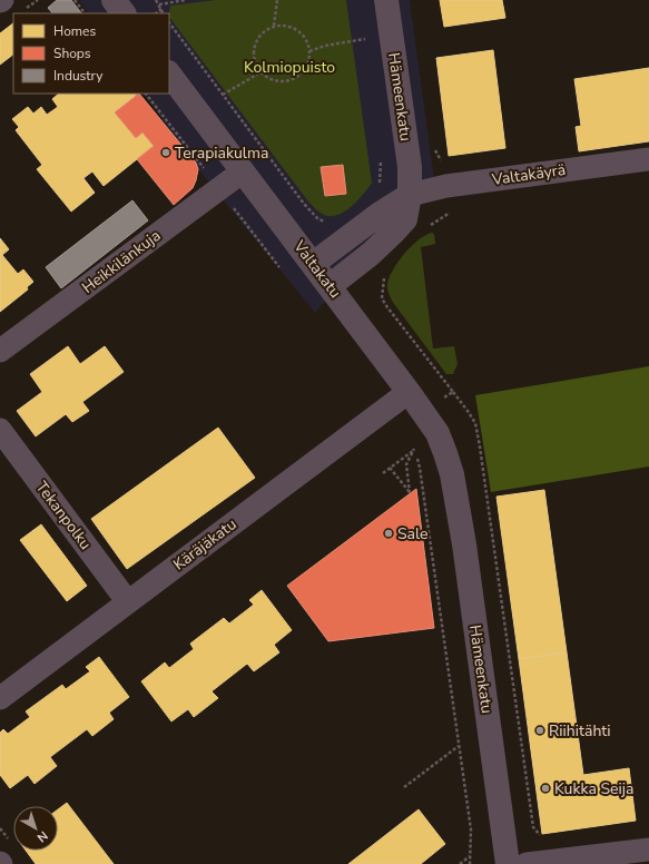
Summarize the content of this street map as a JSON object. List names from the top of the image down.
{
  "streets": {
    "street": [
      "Hämeenkatu",
      "Valtakäyrä",
      "Heikkilänkuja",
      "Valtakatu",
      "Tekanpolku",
      "Käräjäkatu"
    ]
  },
  "crossings": [
    ["Hämeenkatu", "Valtakäyrä"],
    ["Hämeenkatu", "Valtakatu"],
    ["Heikkilänkuja", "Valtakatu"],
    ["Valtakatu", "Käräjäkatu"],
    ["Tekanpolku", "Käräjäkatu"]
  ],
  "parks": ["Kolmiopuisto"],
  "places": [
    "Terapiakulma",
    "Sale",
    "Riihitähti",
    "Kukka Seija"
  ],
  "legend": ["Homes", "Shops", "Industry"],
  "north": "bottom right"
}
